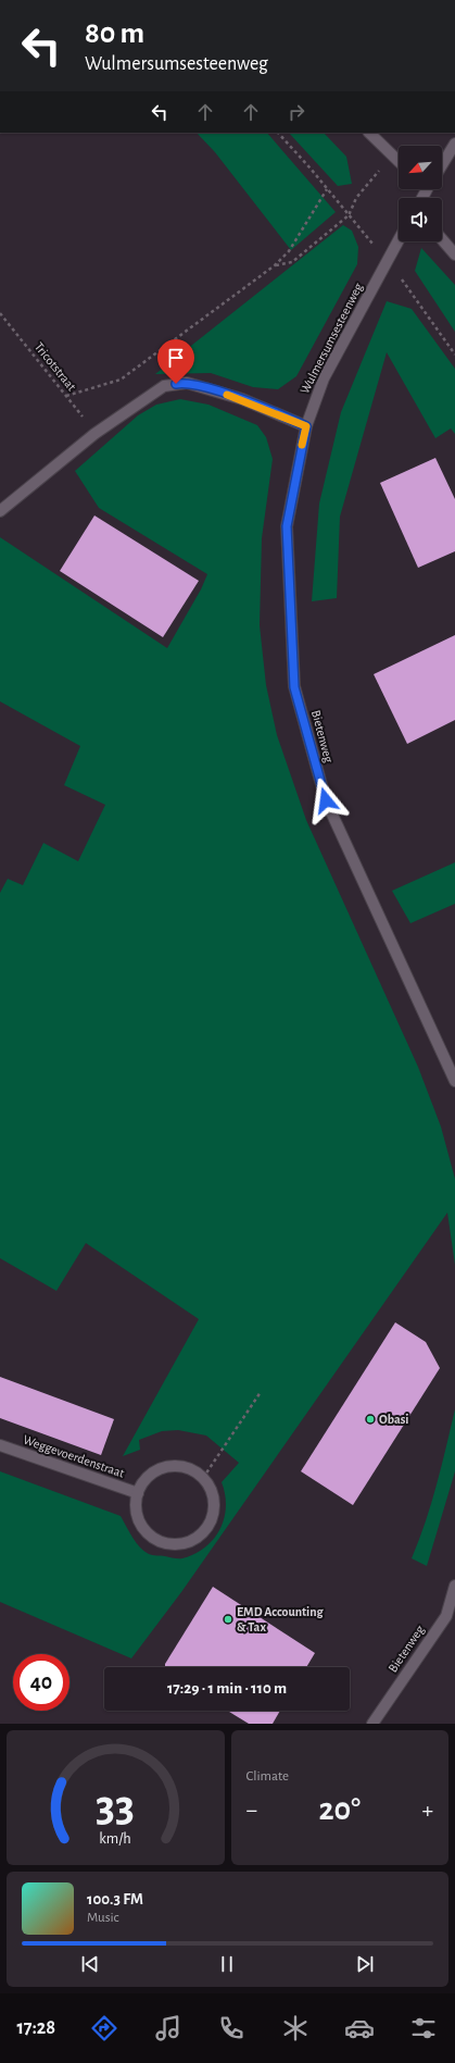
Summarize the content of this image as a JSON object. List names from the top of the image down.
{
  "streets": {
    "street": ["Wulmersumsesteenweg", "Bietenweg", "Weggevoerdenstraat"],
    "path": ["Tricotstraat"]
  },
  "crossings": [
    ["Wulmersumsesteenweg", "Bietenweg"]
  ],
  "places": ["Obasi", "EMD Accounting & Tax"],
  "north": "bottom left",
  "page": {
    "turn": ["80 m", "Wulmersumsesteenweg"],
    "limit": "40",
    "trip": "17:29 · 1 min · 110 m",
    "tile": "Climate",
    "heat": ["−", "20°", "+"],
    "song": ["100.3 FM", "Music"],
    "tabs": "17:28",
    "gauge": ["33", "km/h"]
  }
}
